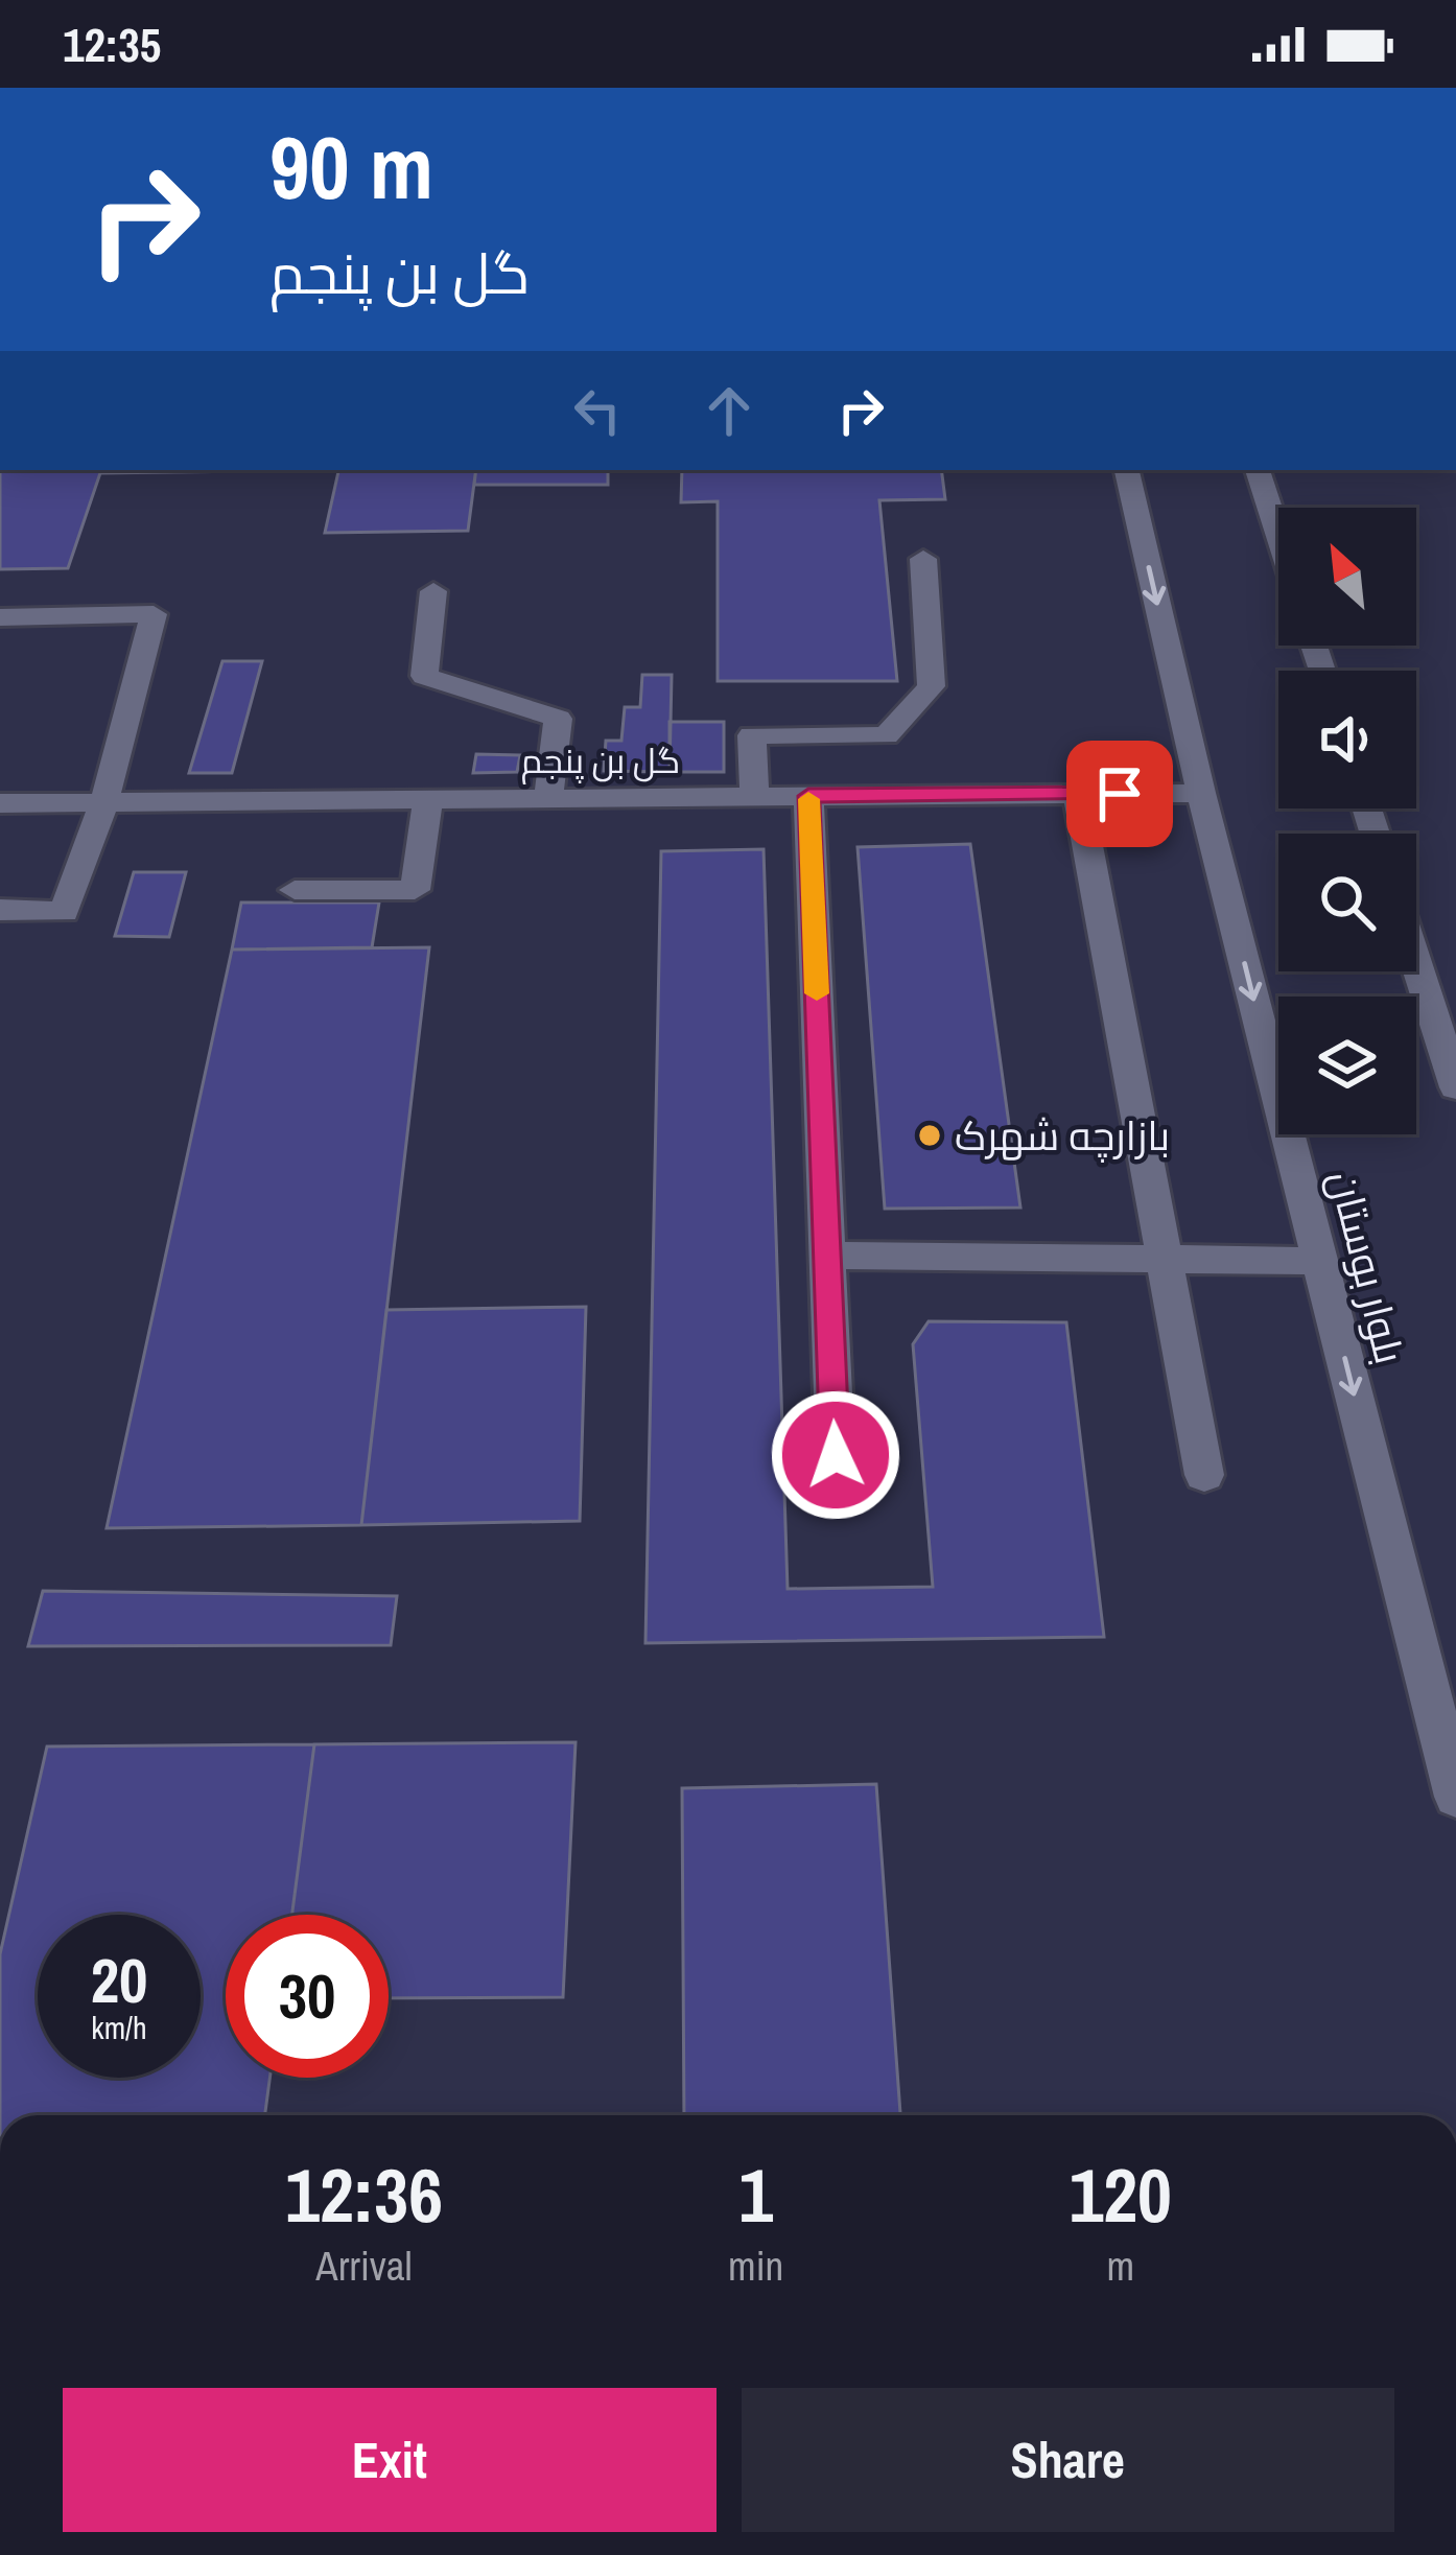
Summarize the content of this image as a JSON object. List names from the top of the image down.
{
  "streets": {
    "street": ["گل بن پنجم", "بلوار بوستان"]
  },
  "crossings": [
    ["گل بن پنجم", "بلوار بوستان"]
  ],
  "places": ["بازارچه شهرک"],
  "north": "top left",
  "page": {
    "status": "12:35",
    "turn": ["90 m", "گل بن پنجم"],
    "speed": "20 km/h",
    "limit": "30",
    "eta": [
      "12:36",
      "Arrival",
      "1",
      "min",
      "120",
      "m"
    ],
    "buttons": ["Exit", "Share"]
  }
}
